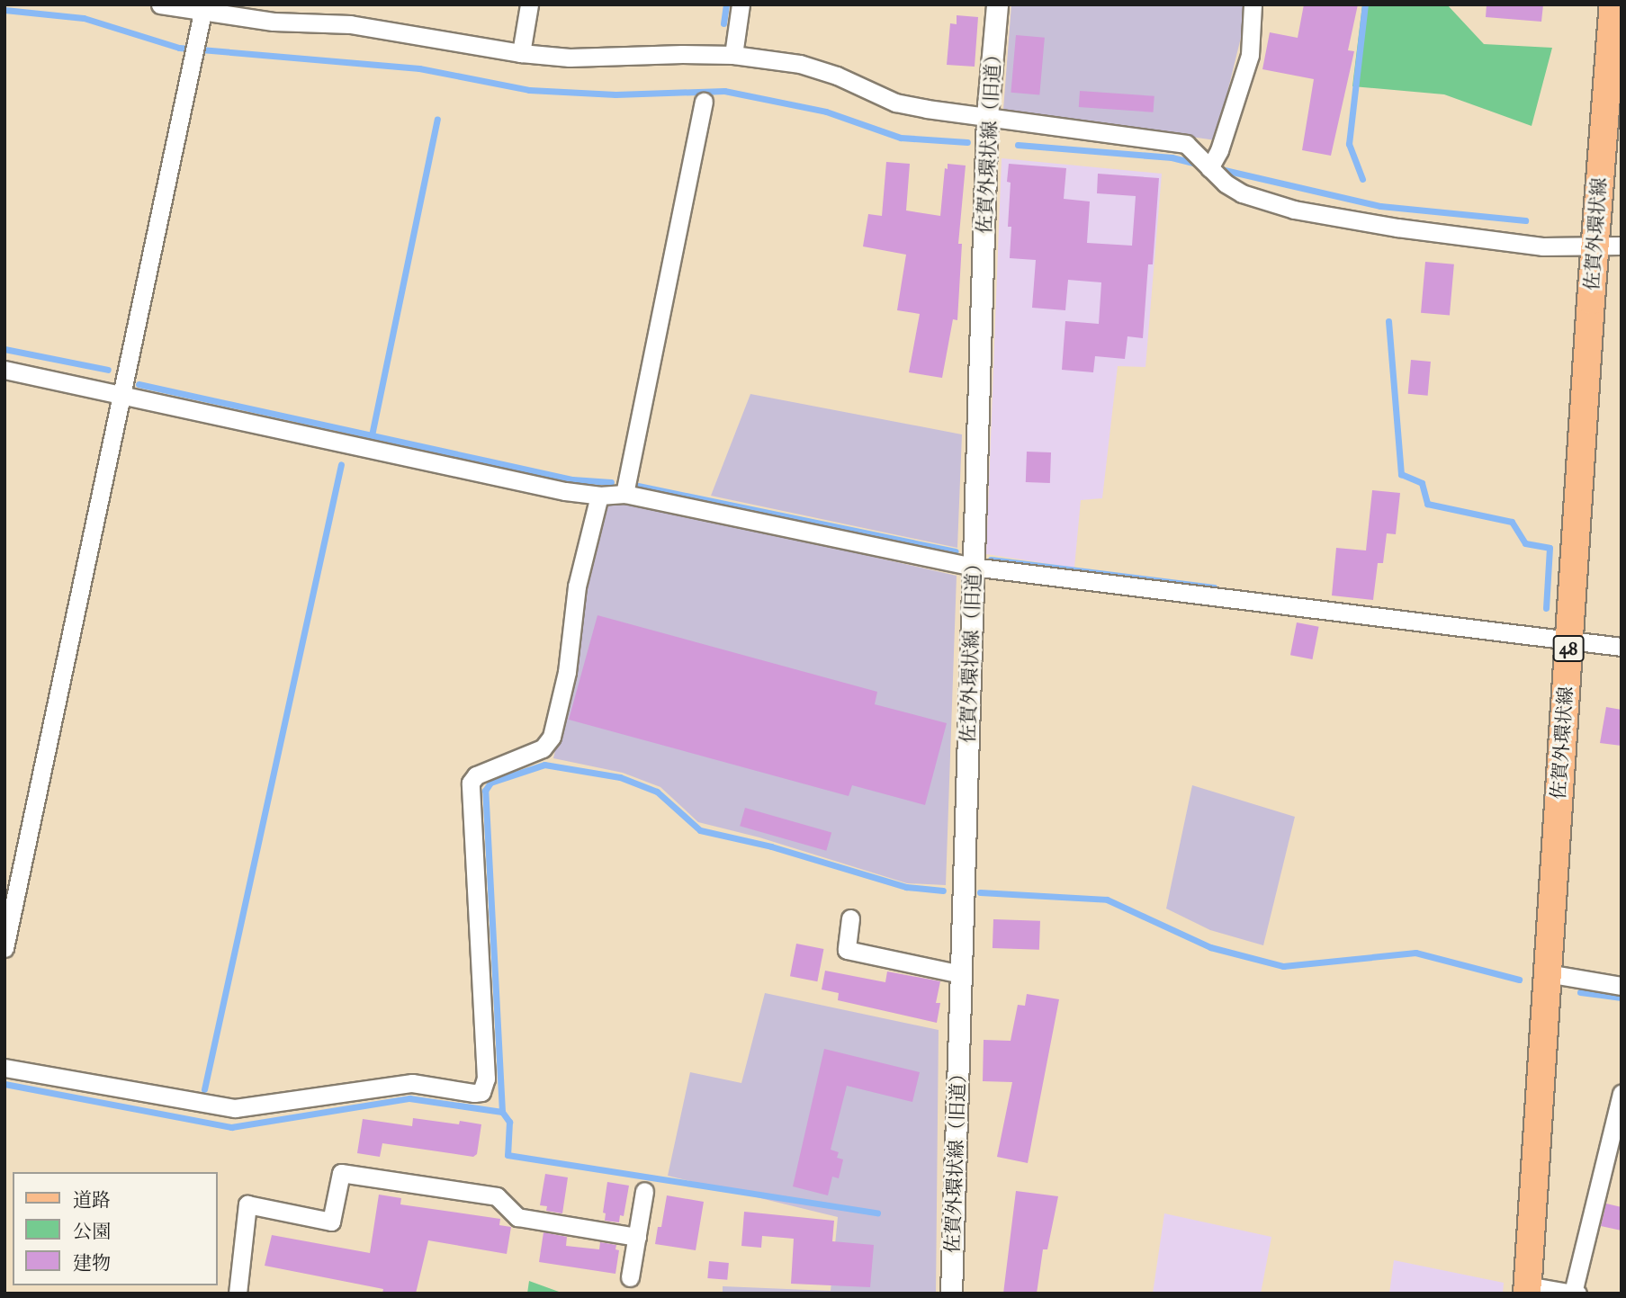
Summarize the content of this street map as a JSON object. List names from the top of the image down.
{
  "streets": {
    "main road": ["佐賀外環状線", "48"],
    "street": ["佐賀外環状線（旧道）"]
  },
  "legend": ["道路", "公園", "建物"]
}
